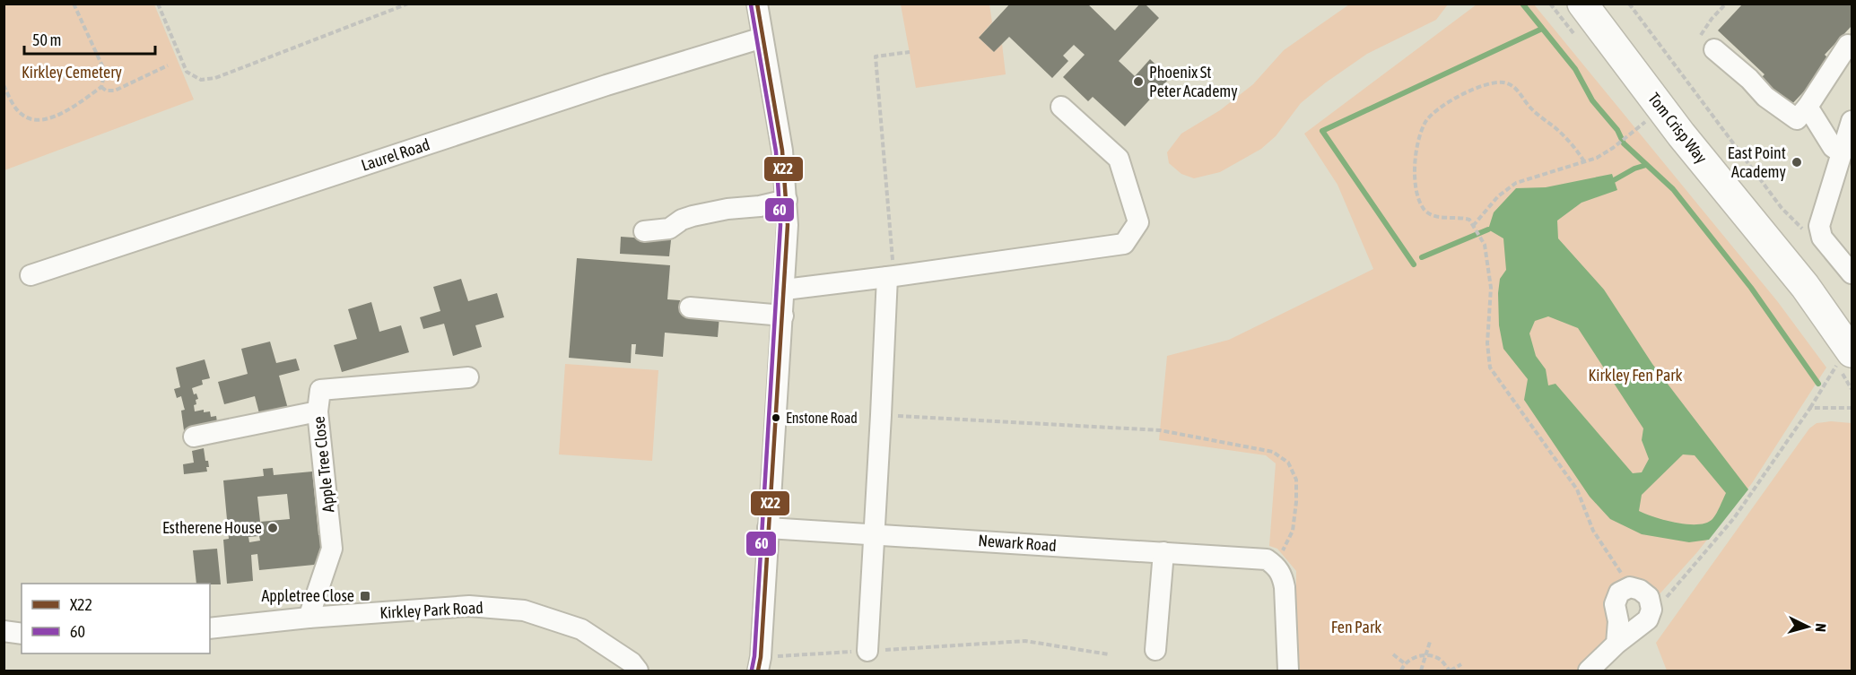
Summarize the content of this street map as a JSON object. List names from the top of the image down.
{
  "streets": {
    "highway": ["Tom Crisp Way"],
    "street": [
      "Laurel Road",
      "Apple Tree Close",
      "Newark Road",
      "Kirkley Park Road"
    ]
  },
  "crossings": [
    ["Apple Tree Close", "Kirkley Park Road"]
  ],
  "parks": ["Kirkley Cemetery", "Kirkley Fen Park", "Fen Park"],
  "places": {
    "other": [
      "Phoenix St Peter Academy",
      "East Point Academy",
      "Enstone Road",
      "Estherene House"
    ],
    "transit": ["Appletree Close"]
  },
  "lines": ["transit line X22", "transit line 60"],
  "legend": ["X22", "60"],
  "scale_bar": "50 m",
  "north": "right"
}
